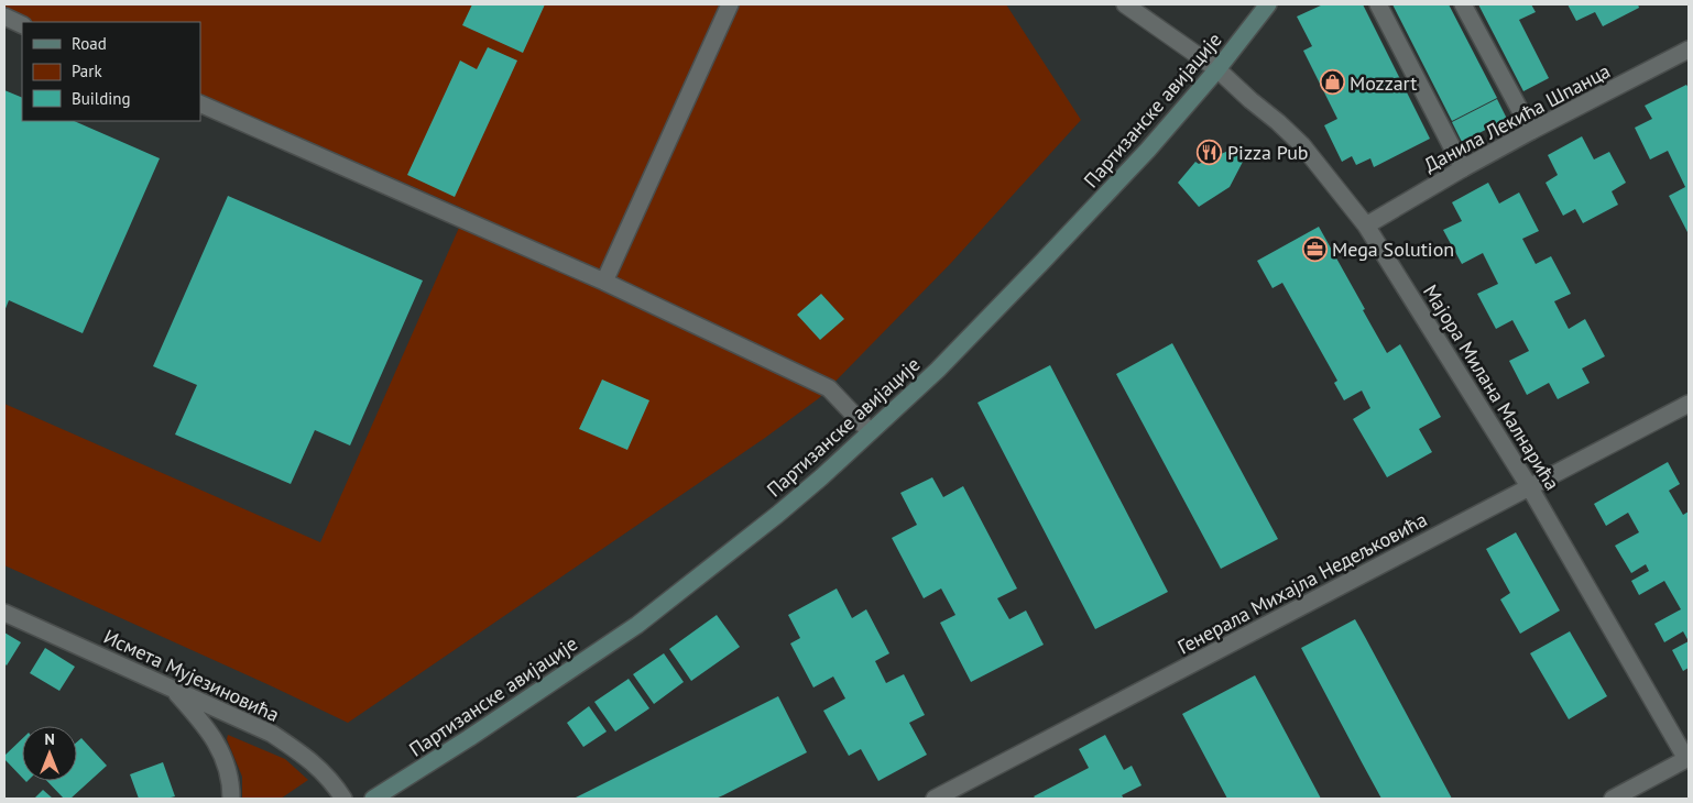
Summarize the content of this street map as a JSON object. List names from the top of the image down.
{
  "streets": {
    "street": [
      "Партизанске авијације",
      "Данила Лекића Шпанца",
      "Мајора Милана Малнарића",
      "Генерала Михајла Недељковића",
      "Исмета Мујезиновића"
    ]
  },
  "crossings": [
    ["Партизанске авијације", "Мајора Милана Малнарића"],
    ["Данила Лекића Шпанца", "Мајора Милана Малнарића"],
    ["Мајора Милана Малнарића", "Генерала Михајла Недељковића"]
  ],
  "places": {
    "shop": ["Mozzart"],
    "restaurant": ["Pizza Pub"],
    "office": ["Mega Solution"]
  },
  "legend": ["Road", "Park", "Building"],
  "north": "top"
}
